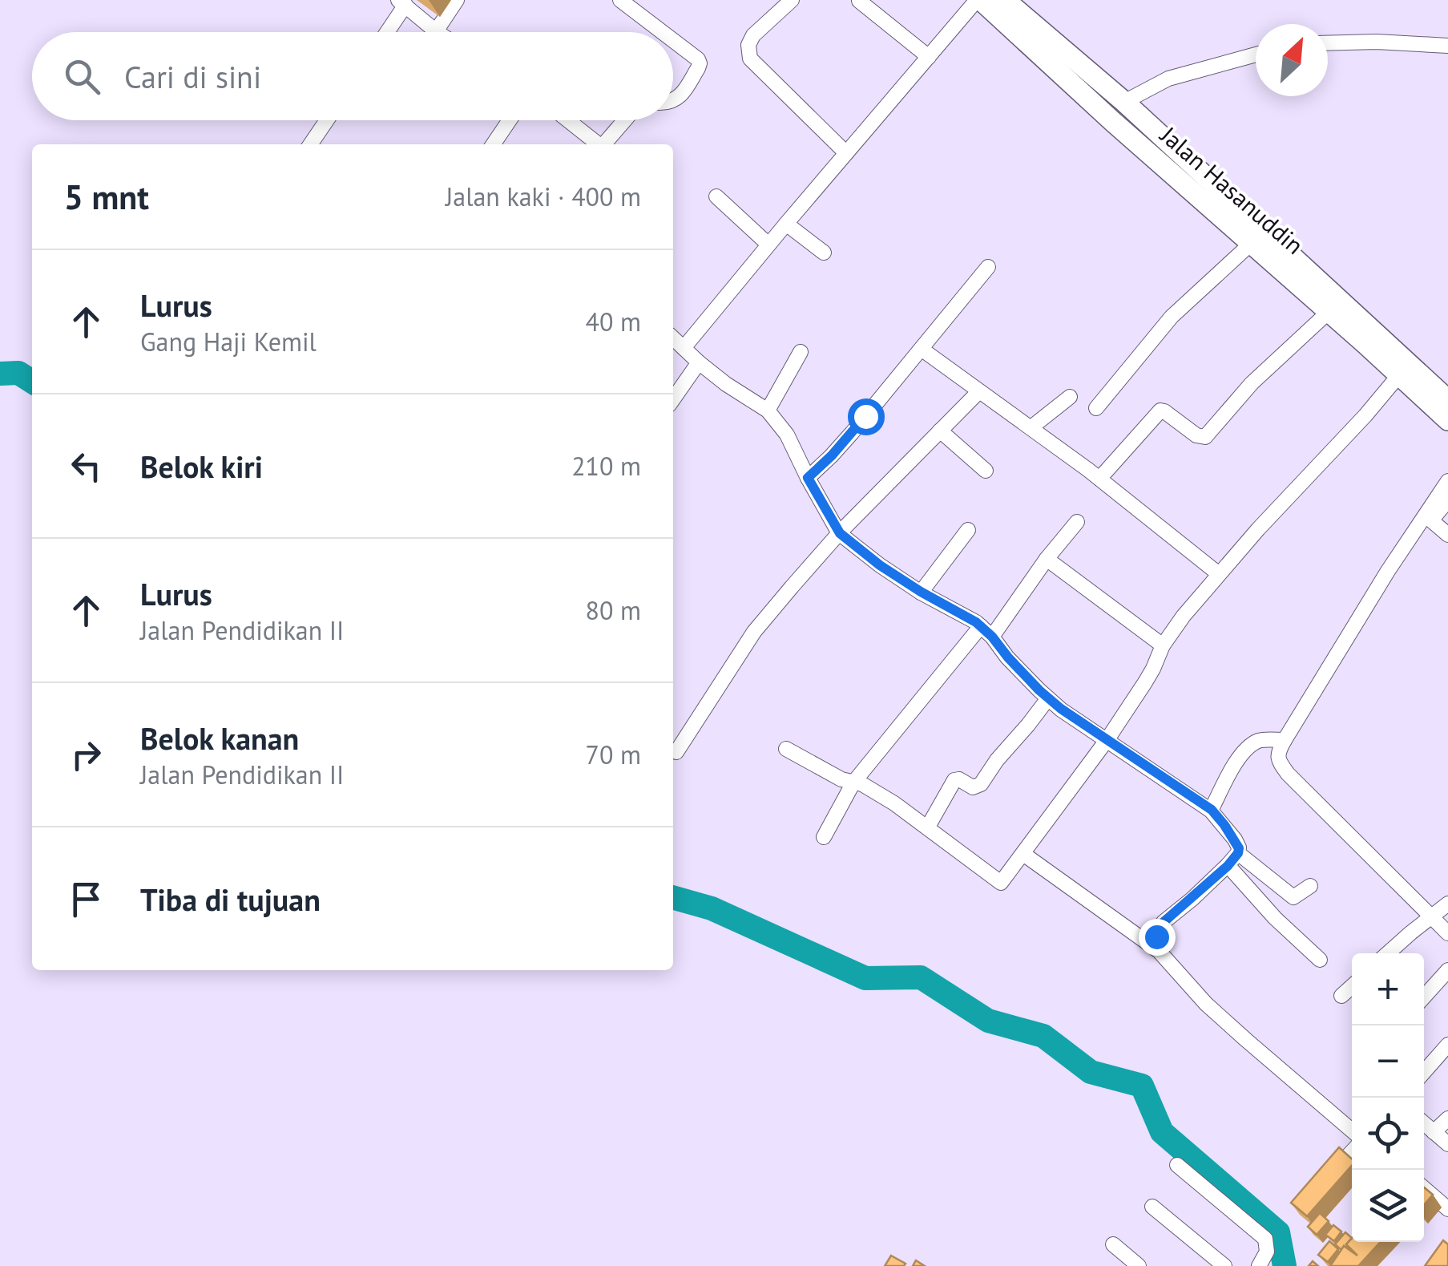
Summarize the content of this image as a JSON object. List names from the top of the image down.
{
  "streets": {
    "highway": ["Jalan Hasanuddin"]
  },
  "north": "top right",
  "page": {
    "search": "Cari di sini",
    "heading": ["5 mnt", "Jalan kaki · 400 m"],
    "list": [
      ["Lurus", "Gang Haji Kemil", "40 m"],
      ["Belok kiri", "210 m"],
      ["Lurus", "Jalan Pendidikan II", "80 m"],
      ["Belok kanan", "Jalan Pendidikan II", "70 m"],
      "Tiba di tujuan"
    ],
    "map_buttons": ["+", "−"]
  }
}
